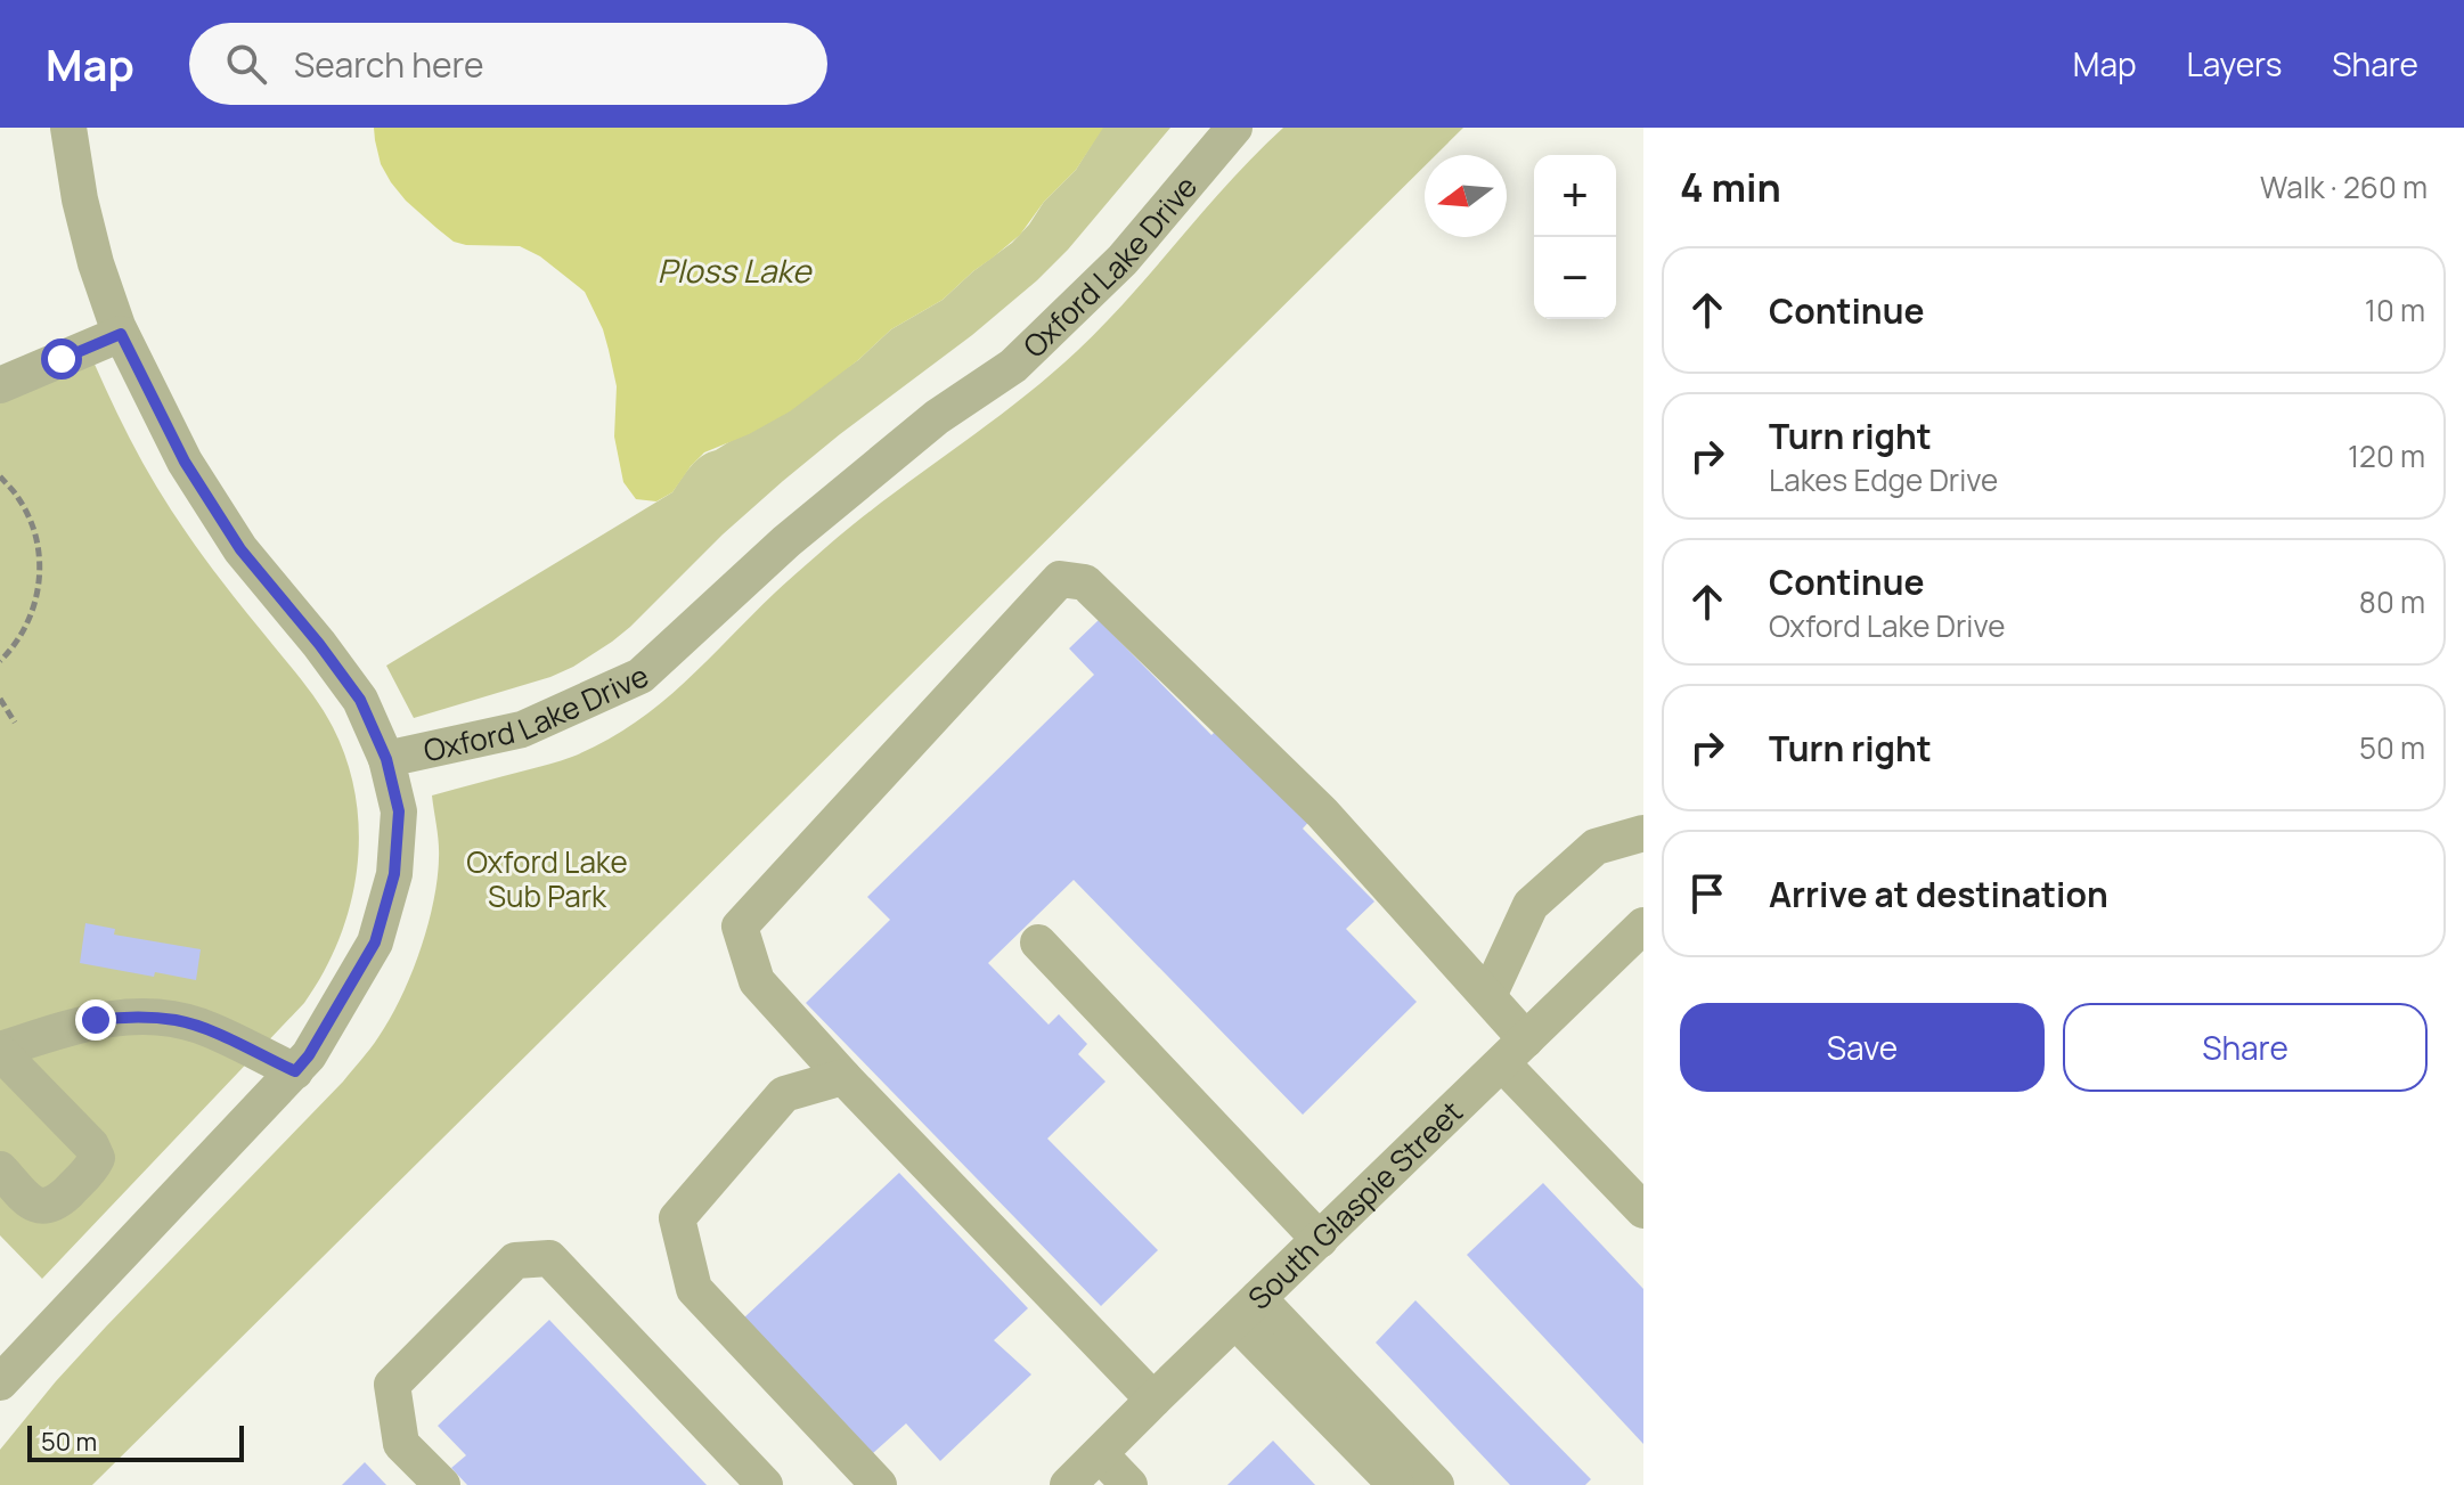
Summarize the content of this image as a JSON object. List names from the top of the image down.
{
  "streets": {
    "street": ["Oxford Lake Drive", "South Glaspie Street"]
  },
  "water": ["Ploss Lake"],
  "parks": ["Oxford Lake Sub Park"],
  "scale_bar": "50 m",
  "north": "left",
  "page": {
    "header": "Map",
    "search": "Search here",
    "nav": ["Map", "Layers", "Share"],
    "heading": ["4 min", "Walk · 260 m"],
    "map_buttons": ["+", "−"],
    "list": [
      ["Continue", "10 m"],
      ["Turn right", "Lakes Edge Drive", "120 m"],
      ["Continue", "Oxford Lake Drive", "80 m"],
      ["Turn right", "50 m"],
      "Arrive at destination"
    ],
    "buttons": ["Save", "Share"],
    "scale": "50 m"
  }
}
